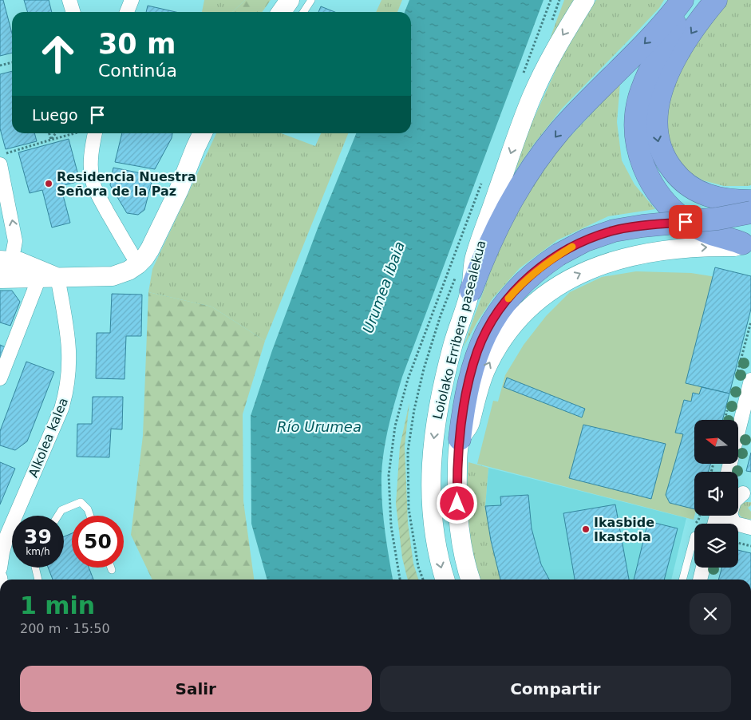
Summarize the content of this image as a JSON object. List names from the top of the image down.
{
  "streets": {
    "street": ["Loiolako Erribera pasealekua", "Alkolea kalea"]
  },
  "one_way": ["Loiolako Erribera pasealekua"],
  "water": ["Urumea ibaia", "Río Urumea"],
  "places": ["Residencia Nuestra Señora de la Paz", "Ikasbide Ikastola"],
  "north": "left",
  "page": {
    "turn": ["30 m", "Continúa"],
    "then": "Luego",
    "speed": "39 km/h",
    "limit": "50",
    "heading": ["1 min", "200 m · 15:50"],
    "buttons": ["Salir", "Compartir"]
  }
}
